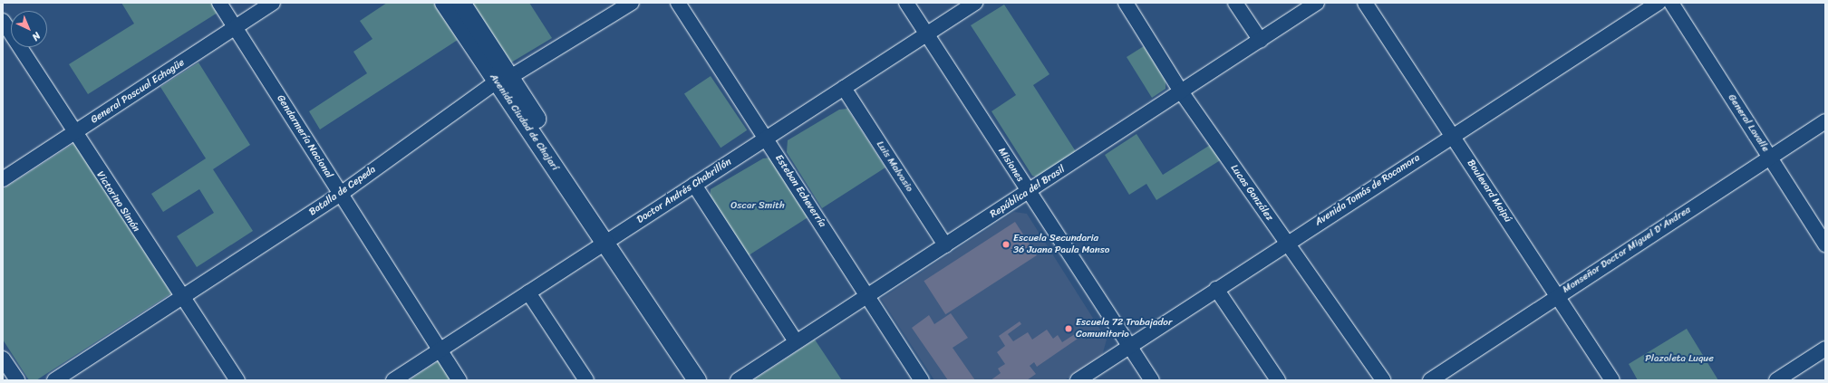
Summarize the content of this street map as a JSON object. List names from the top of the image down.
{
  "streets": {
    "main road": ["Avenida Ciudad de Chajarí"],
    "street": [
      "General Pascual Echagüe",
      "General Lavalle",
      "Gendarmería Nacional",
      "Misiones",
      "Luis Malvasio",
      "Avenida Tomás de Rocamora",
      "Batalla de Cepeda",
      "Doctor Andrés Chabrillón",
      "Esteban Echeverría",
      "Boulevard Maipú",
      "República del Brasil",
      "Lucas González",
      "Victorino Simón",
      "Monseñor Doctor Miguel D'Andrea"
    ]
  },
  "crossings": [
    ["General Pascual Echagüe", "Gendarmería Nacional"],
    ["General Pascual Echagüe", "Victorino Simón"],
    ["Avenida Ciudad de Chajarí", "Batalla de Cepeda"],
    ["Avenida Ciudad de Chajarí", "Doctor Andrés Chabrillón"],
    ["General Lavalle", "Monseñor Doctor Miguel D'Andrea"],
    ["Gendarmería Nacional", "Batalla de Cepeda"],
    ["Gendarmería Nacional", "Doctor Andrés Chabrillón"],
    ["Misiones", "Avenida Tomás de Rocamora"],
    ["Misiones", "Doctor Andrés Chabrillón"],
    ["Misiones", "República del Brasil"],
    ["Luis Malvasio", "Doctor Andrés Chabrillón"],
    ["Luis Malvasio", "República del Brasil"],
    ["Avenida Tomás de Rocamora", "Boulevard Maipú"],
    ["Avenida Tomás de Rocamora", "Lucas González"],
    ["Batalla de Cepeda", "Victorino Simón"],
    ["Doctor Andrés Chabrillón", "Esteban Echeverría"],
    ["Esteban Echeverría", "República del Brasil"],
    ["Boulevard Maipú", "Monseñor Doctor Miguel D'Andrea"],
    ["República del Brasil", "Lucas González"]
  ],
  "parks": ["Oscar Smith", "Plazoleta Luque"],
  "places": ["Escuela Secundaria 36 Juana Paula Manso", "Escuela 72 Trabajador Comunitario"],
  "north": "bottom right"
}
